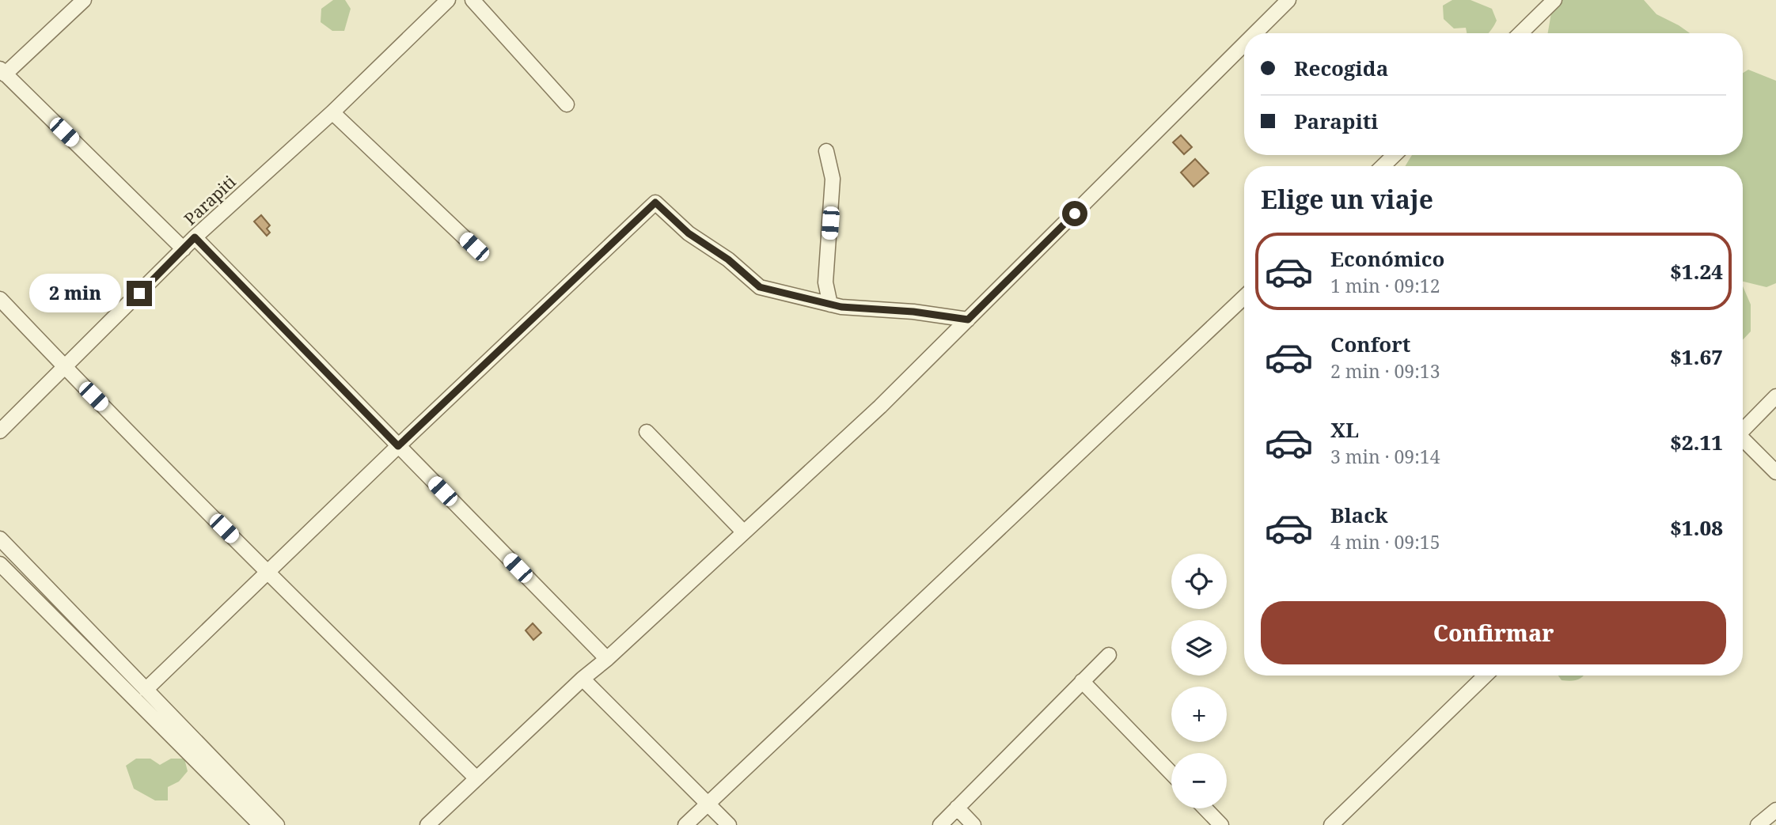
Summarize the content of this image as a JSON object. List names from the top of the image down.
{
  "streets": {
    "street": ["Parapiti"]
  },
  "page": {
    "banner": ["Recogida", "Parapiti"],
    "heading": "Elige un viaje",
    "list": [
      {
        "name": "Económico",
        "note": "1 min · 09:12",
        "value": "$1.24"
      },
      {
        "name": "Confort",
        "note": "2 min · 09:13",
        "value": "$1.67"
      },
      {
        "name": "XL",
        "note": "3 min · 09:14",
        "value": "$2.11"
      },
      {
        "name": "Black",
        "note": "4 min · 09:15",
        "value": "$1.08"
      }
    ],
    "bubble": "2 min",
    "map_buttons": ["+", "−"],
    "buttons": "Confirmar"
  }
}
